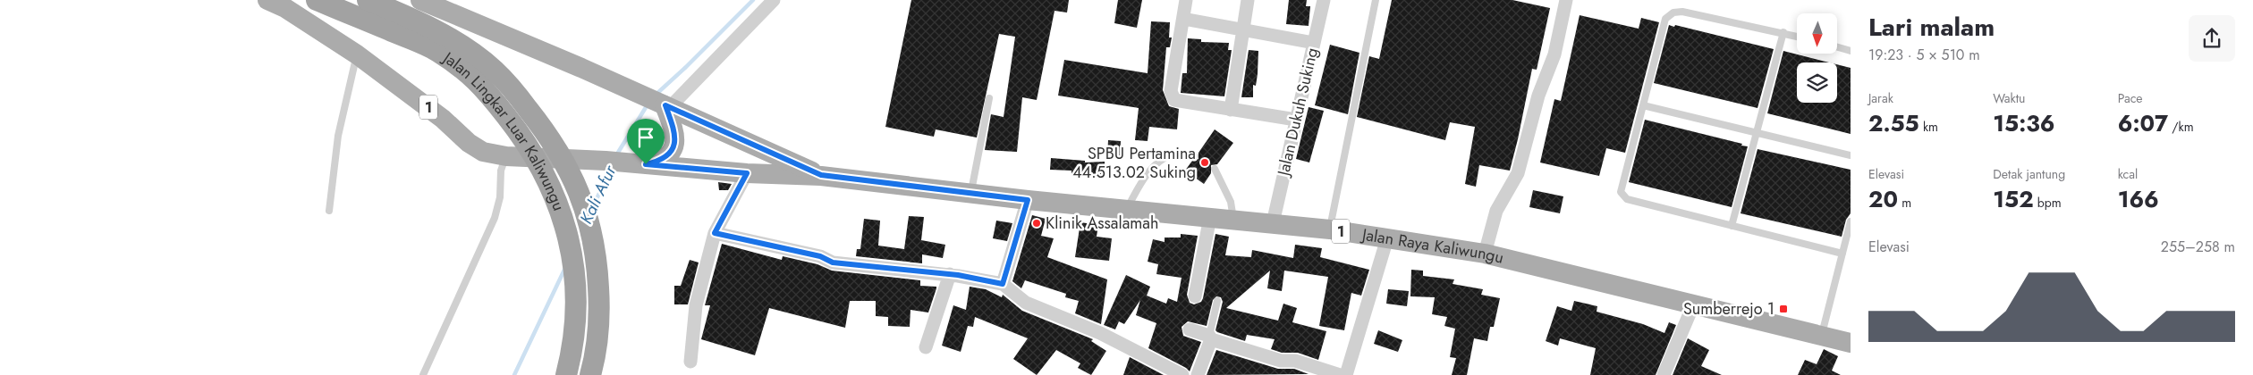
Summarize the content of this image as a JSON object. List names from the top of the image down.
{
  "streets": {
    "highway": ["Jalan Lingkar Luar Kaliwungu"],
    "main road": ["1", "Jalan Raya Kaliwungu"],
    "street": ["Jalan Dukuh Suking"]
  },
  "crossings": [
    ["1", "Jalan Raya Kaliwungu"],
    ["Jalan Dukuh Suking", "Jalan Raya Kaliwungu"]
  ],
  "water": ["Kali Afur"],
  "places": {
    "other": ["SPBU Pertamina 44.513.02 Suking", "Klinik Assalamah"],
    "transit": ["Sumberrejo 1"]
  },
  "north": "bottom",
  "page": {
    "heading": ["Lari malam", "19:23 · 5 × 510 m"],
    "stats": [
      ["Jarak", "2.55 km"],
      ["Waktu", "15:36"],
      ["Pace", "6:07 /km"],
      ["Elevasi", "20 m"],
      ["Detak jantung", "152 bpm"],
      ["kcal", "166"]
    ],
    "chart": ["Elevasi", "255–258 m"]
  }
}
